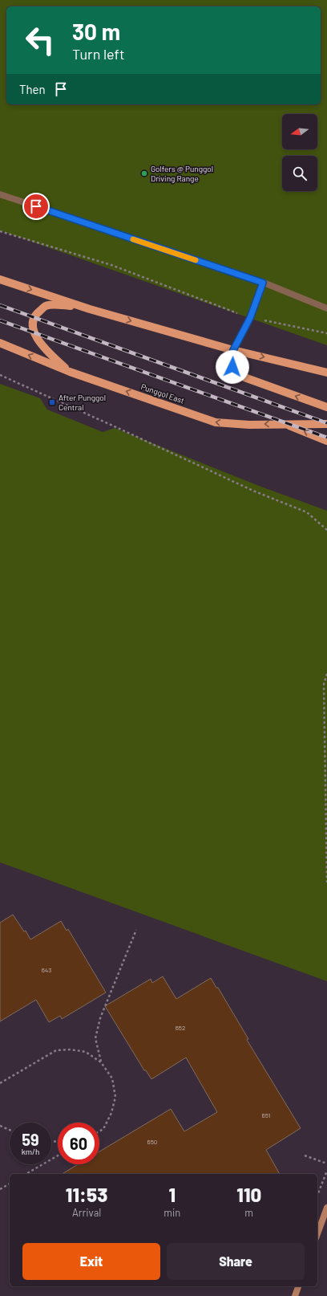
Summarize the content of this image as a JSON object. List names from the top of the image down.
{
  "streets": {
    "main road": ["Punggol East"]
  },
  "places": {
    "other": ["Golfers @ Punggol Driving Range"],
    "transit": ["After Punggol Central"]
  },
  "house_numbers": [
    "643",
    "652",
    "651",
    "650"
  ],
  "north": "left",
  "page": {
    "turn": ["30 m", "Turn left"],
    "then": "Then",
    "speed": "59 km/h",
    "limit": "60",
    "eta": [
      "11:53",
      "Arrival",
      "1",
      "min",
      "110",
      "m"
    ],
    "buttons": ["Exit", "Share"]
  }
}
